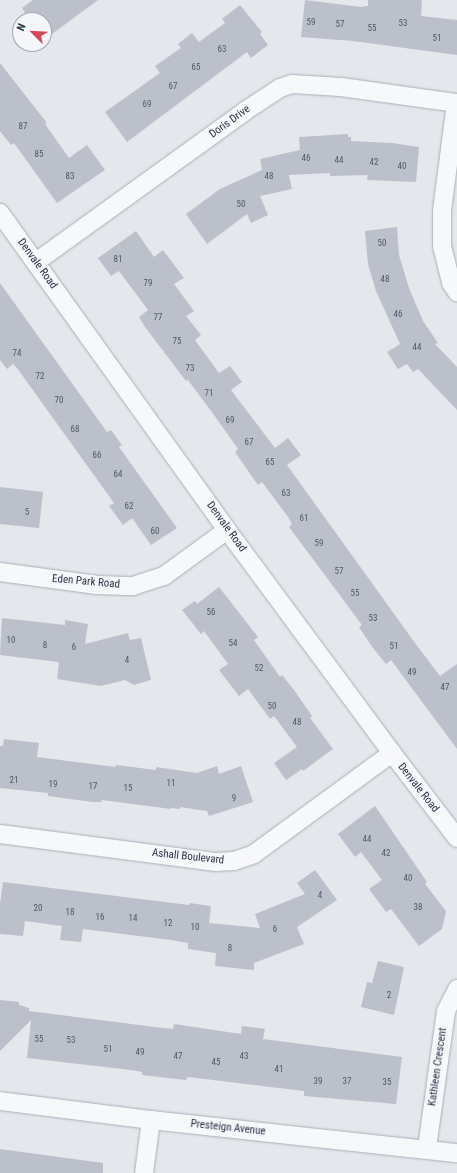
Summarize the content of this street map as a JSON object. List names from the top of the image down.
{
  "streets": {
    "street": [
      "Doris Drive",
      "Denvale Road",
      "Eden Park Road",
      "Ashall Boulevard",
      "Kathleen Crescent",
      "Presteign Avenue"
    ]
  },
  "crossings": [
    ["Doris Drive", "Denvale Road"],
    ["Denvale Road", "Eden Park Road"],
    ["Denvale Road", "Ashall Boulevard"],
    ["Kathleen Crescent", "Presteign Avenue"]
  ],
  "house_numbers": [
    "59",
    "53",
    "57",
    "55",
    "51",
    "63",
    "65",
    "67",
    "69",
    "87",
    "85",
    "46",
    "44",
    "42",
    "40",
    "83",
    "48",
    "50",
    "50",
    "81",
    "48",
    "79",
    "46",
    "77",
    "75",
    "44",
    "74",
    "73",
    "72",
    "71",
    "70",
    "69",
    "68",
    "67",
    "66",
    "65",
    "64",
    "63",
    "62",
    "5",
    "61",
    "60",
    "59",
    "57",
    "55",
    "56",
    "53",
    "10",
    "54",
    "8",
    "51",
    "6",
    "4",
    "52",
    "49",
    "47",
    "50",
    "48",
    "21",
    "11",
    "19",
    "17",
    "15",
    "9",
    "44",
    "42",
    "40",
    "4",
    "38",
    "20",
    "18",
    "16",
    "14",
    "12",
    "10",
    "6",
    "8",
    "2",
    "55",
    "53",
    "51",
    "49",
    "47",
    "43",
    "45",
    "41",
    "39",
    "37",
    "35"
  ],
  "north": "top left"
}
